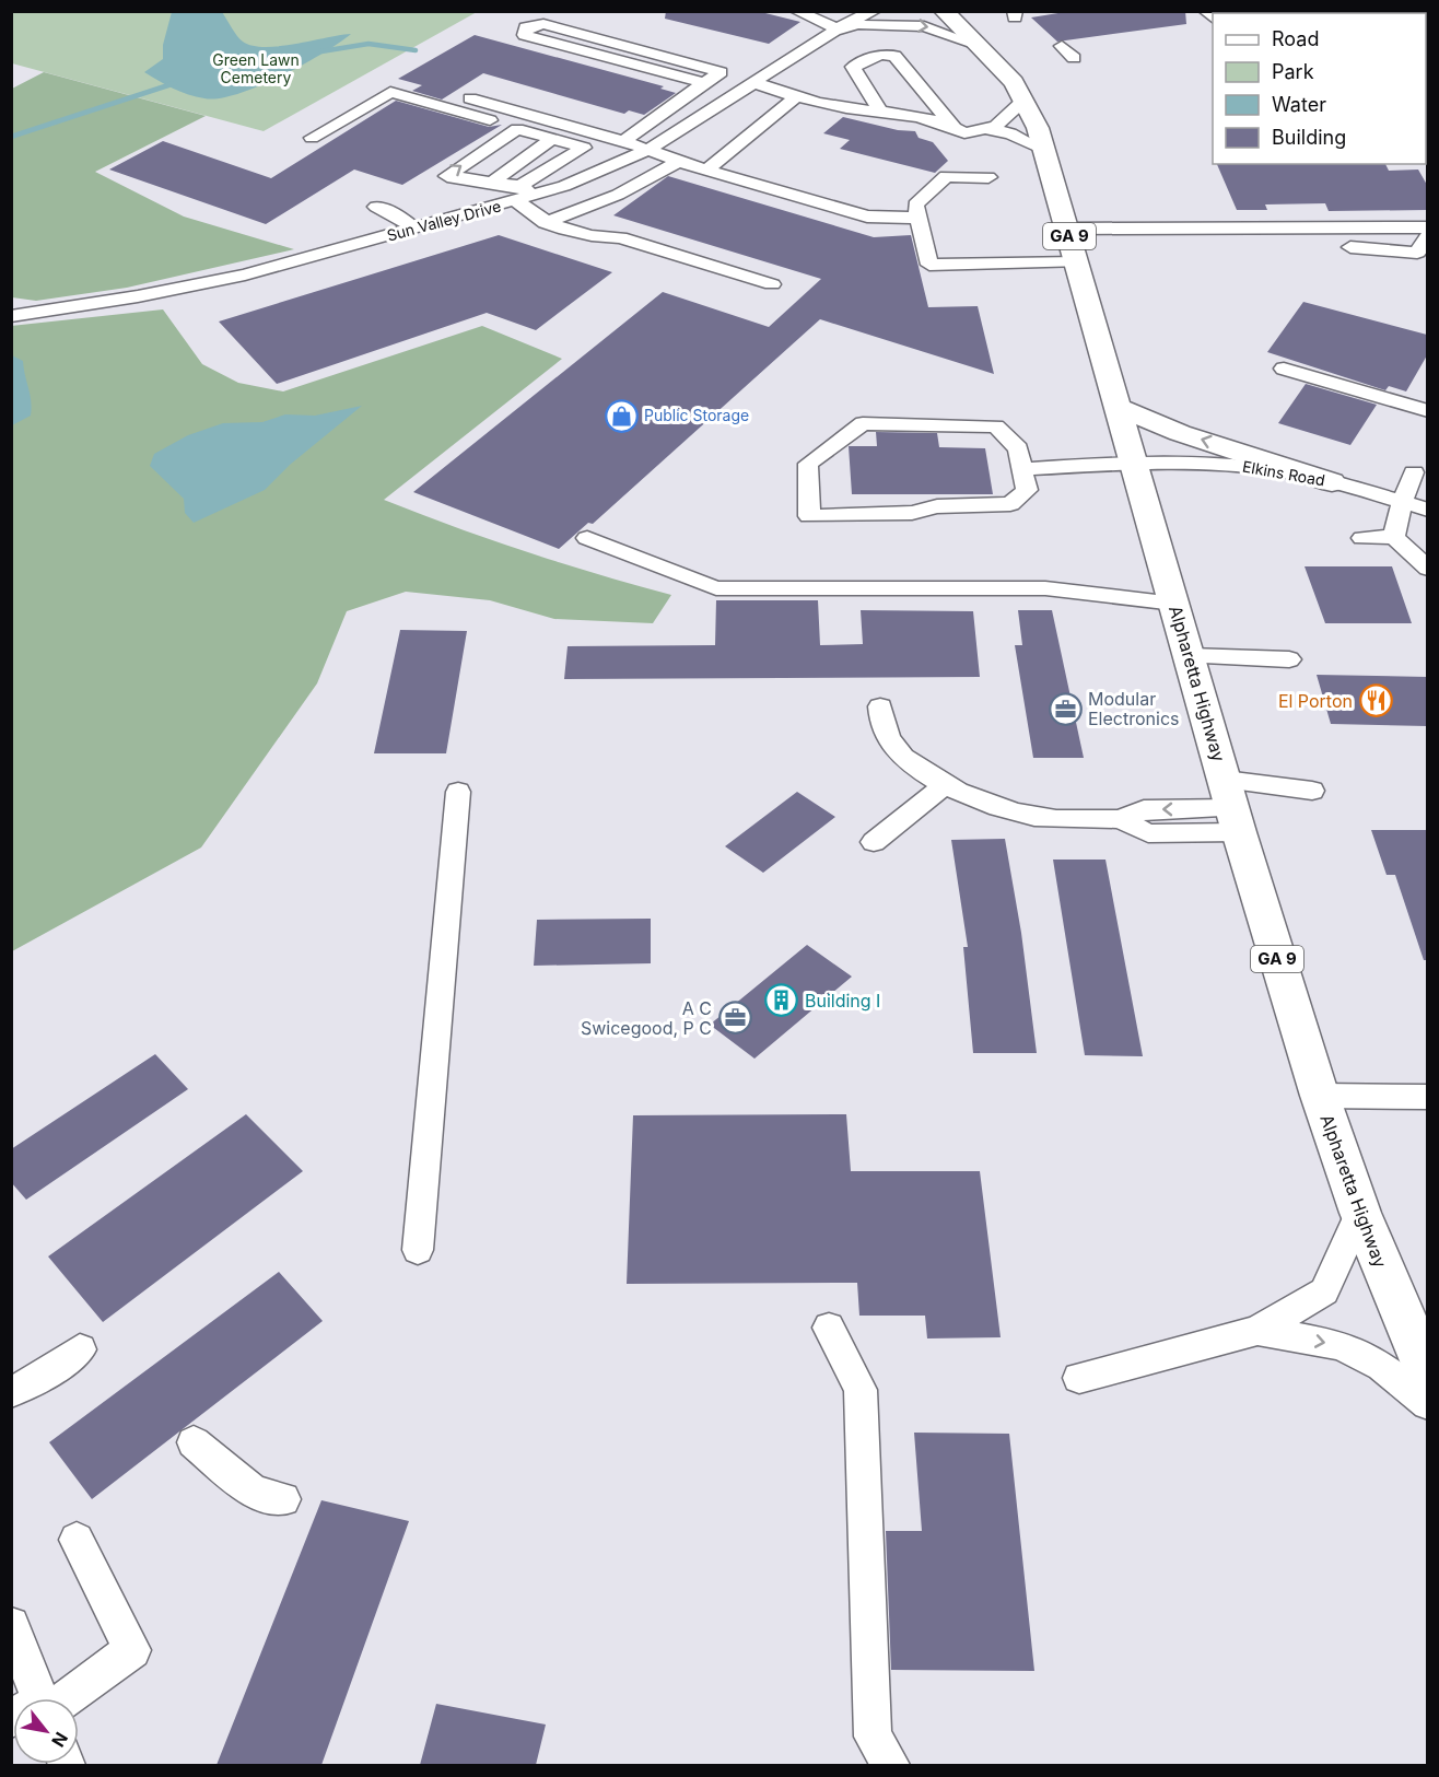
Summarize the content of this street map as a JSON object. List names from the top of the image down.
{
  "streets": {
    "highway": ["GA 9", "Alpharetta Highway"],
    "street": ["Sun Valley Drive", "Elkins Road"]
  },
  "crossings": [
    ["Elkins Road", "Alpharetta Highway"]
  ],
  "parks": ["Green Lawn Cemetery"],
  "places": {
    "shop": ["Public Storage"],
    "restaurant": ["El Porton"],
    "office": ["Modular Electronics", "A C Swicegood, P C"],
    "building": ["Building I"]
  },
  "legend": [
    "Road",
    "Park",
    "Water",
    "Building"
  ],
  "north": "bottom right"
}
